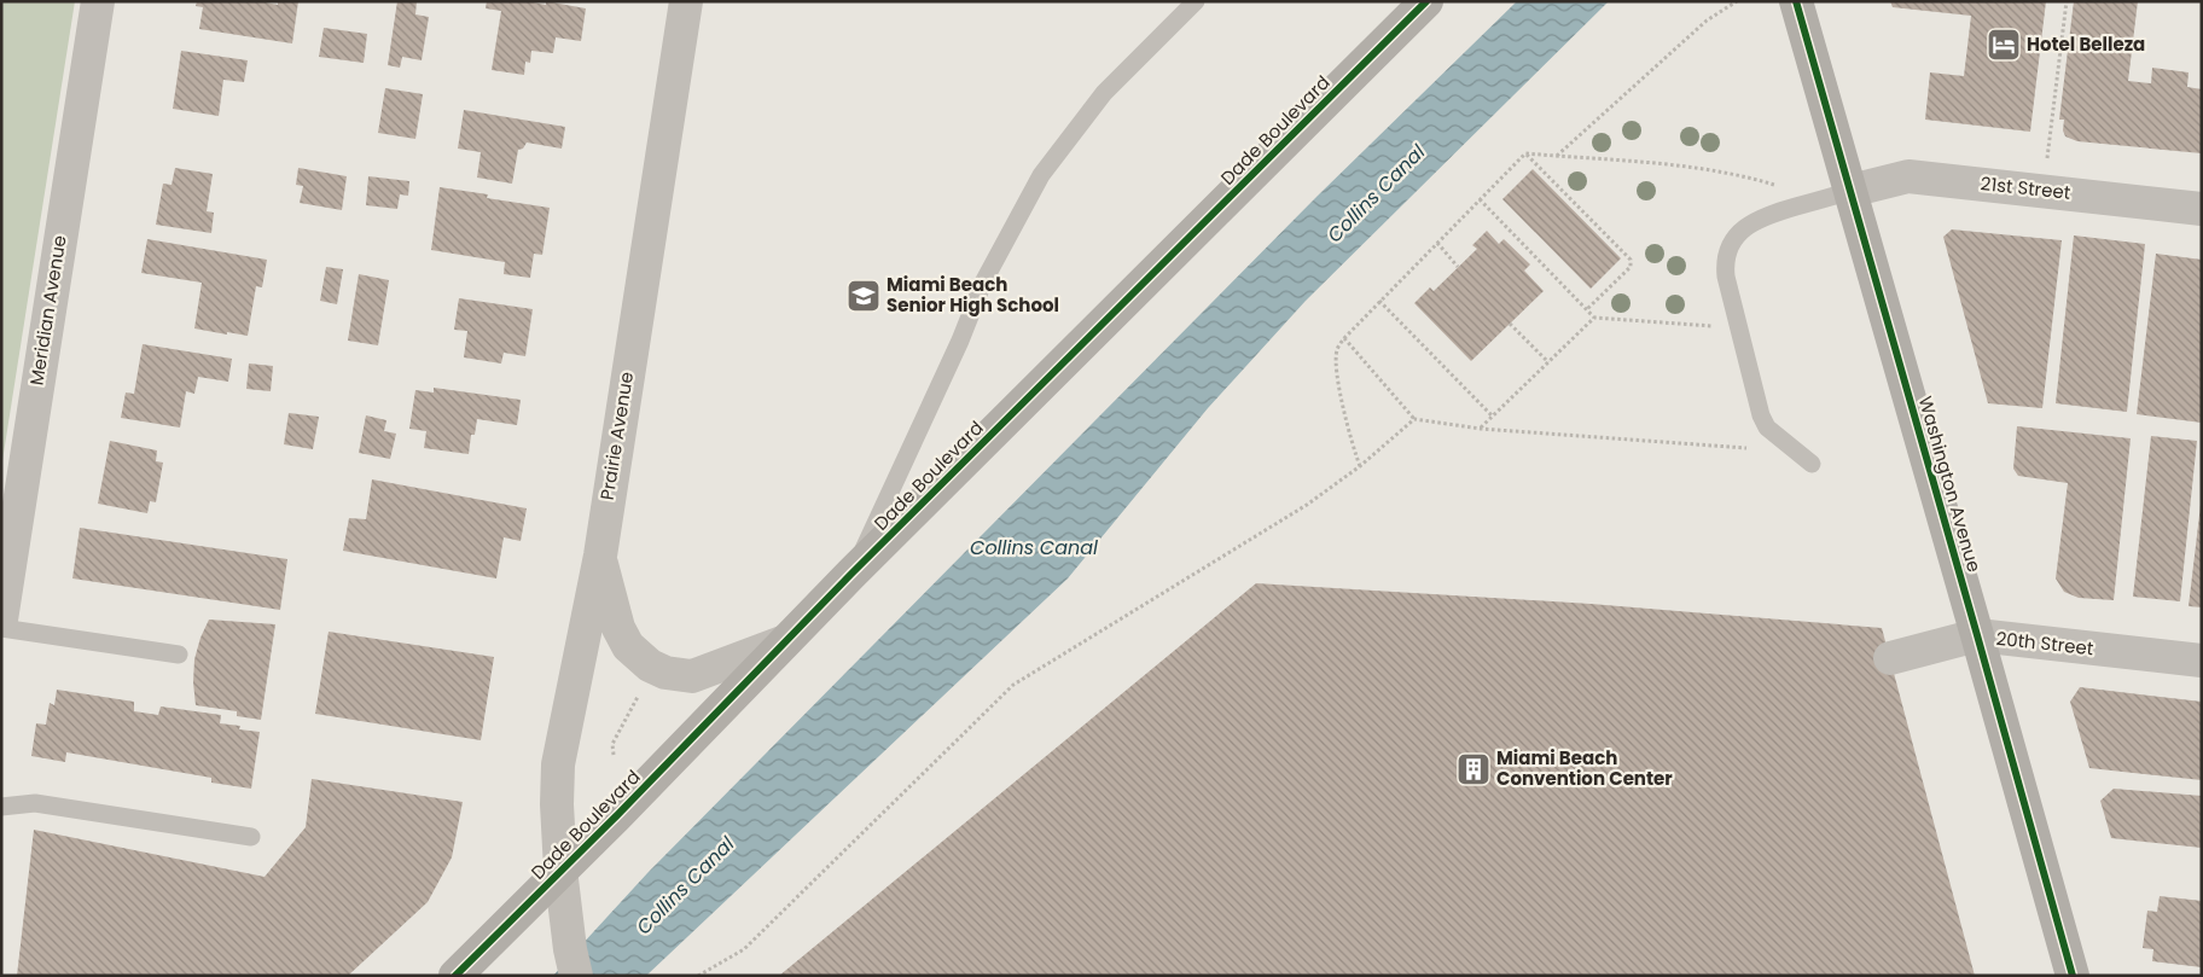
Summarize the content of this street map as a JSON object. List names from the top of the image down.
{
  "streets": {
    "main road": ["Dade Boulevard", "Washington Avenue"],
    "street": [
      "21st Street",
      "Meridian Avenue",
      "Prairie Avenue",
      "20th Street"
    ]
  },
  "crossings": [
    ["Dade Boulevard", "Prairie Avenue"],
    ["21st Street", "Washington Avenue"],
    ["Washington Avenue", "20th Street"]
  ],
  "water": ["Collins Canal"],
  "places": {
    "hotel": ["Hotel Belleza"],
    "school or university": ["Miami Beach Senior High School"],
    "building": ["Miami Beach Convention Center"]
  }
}
